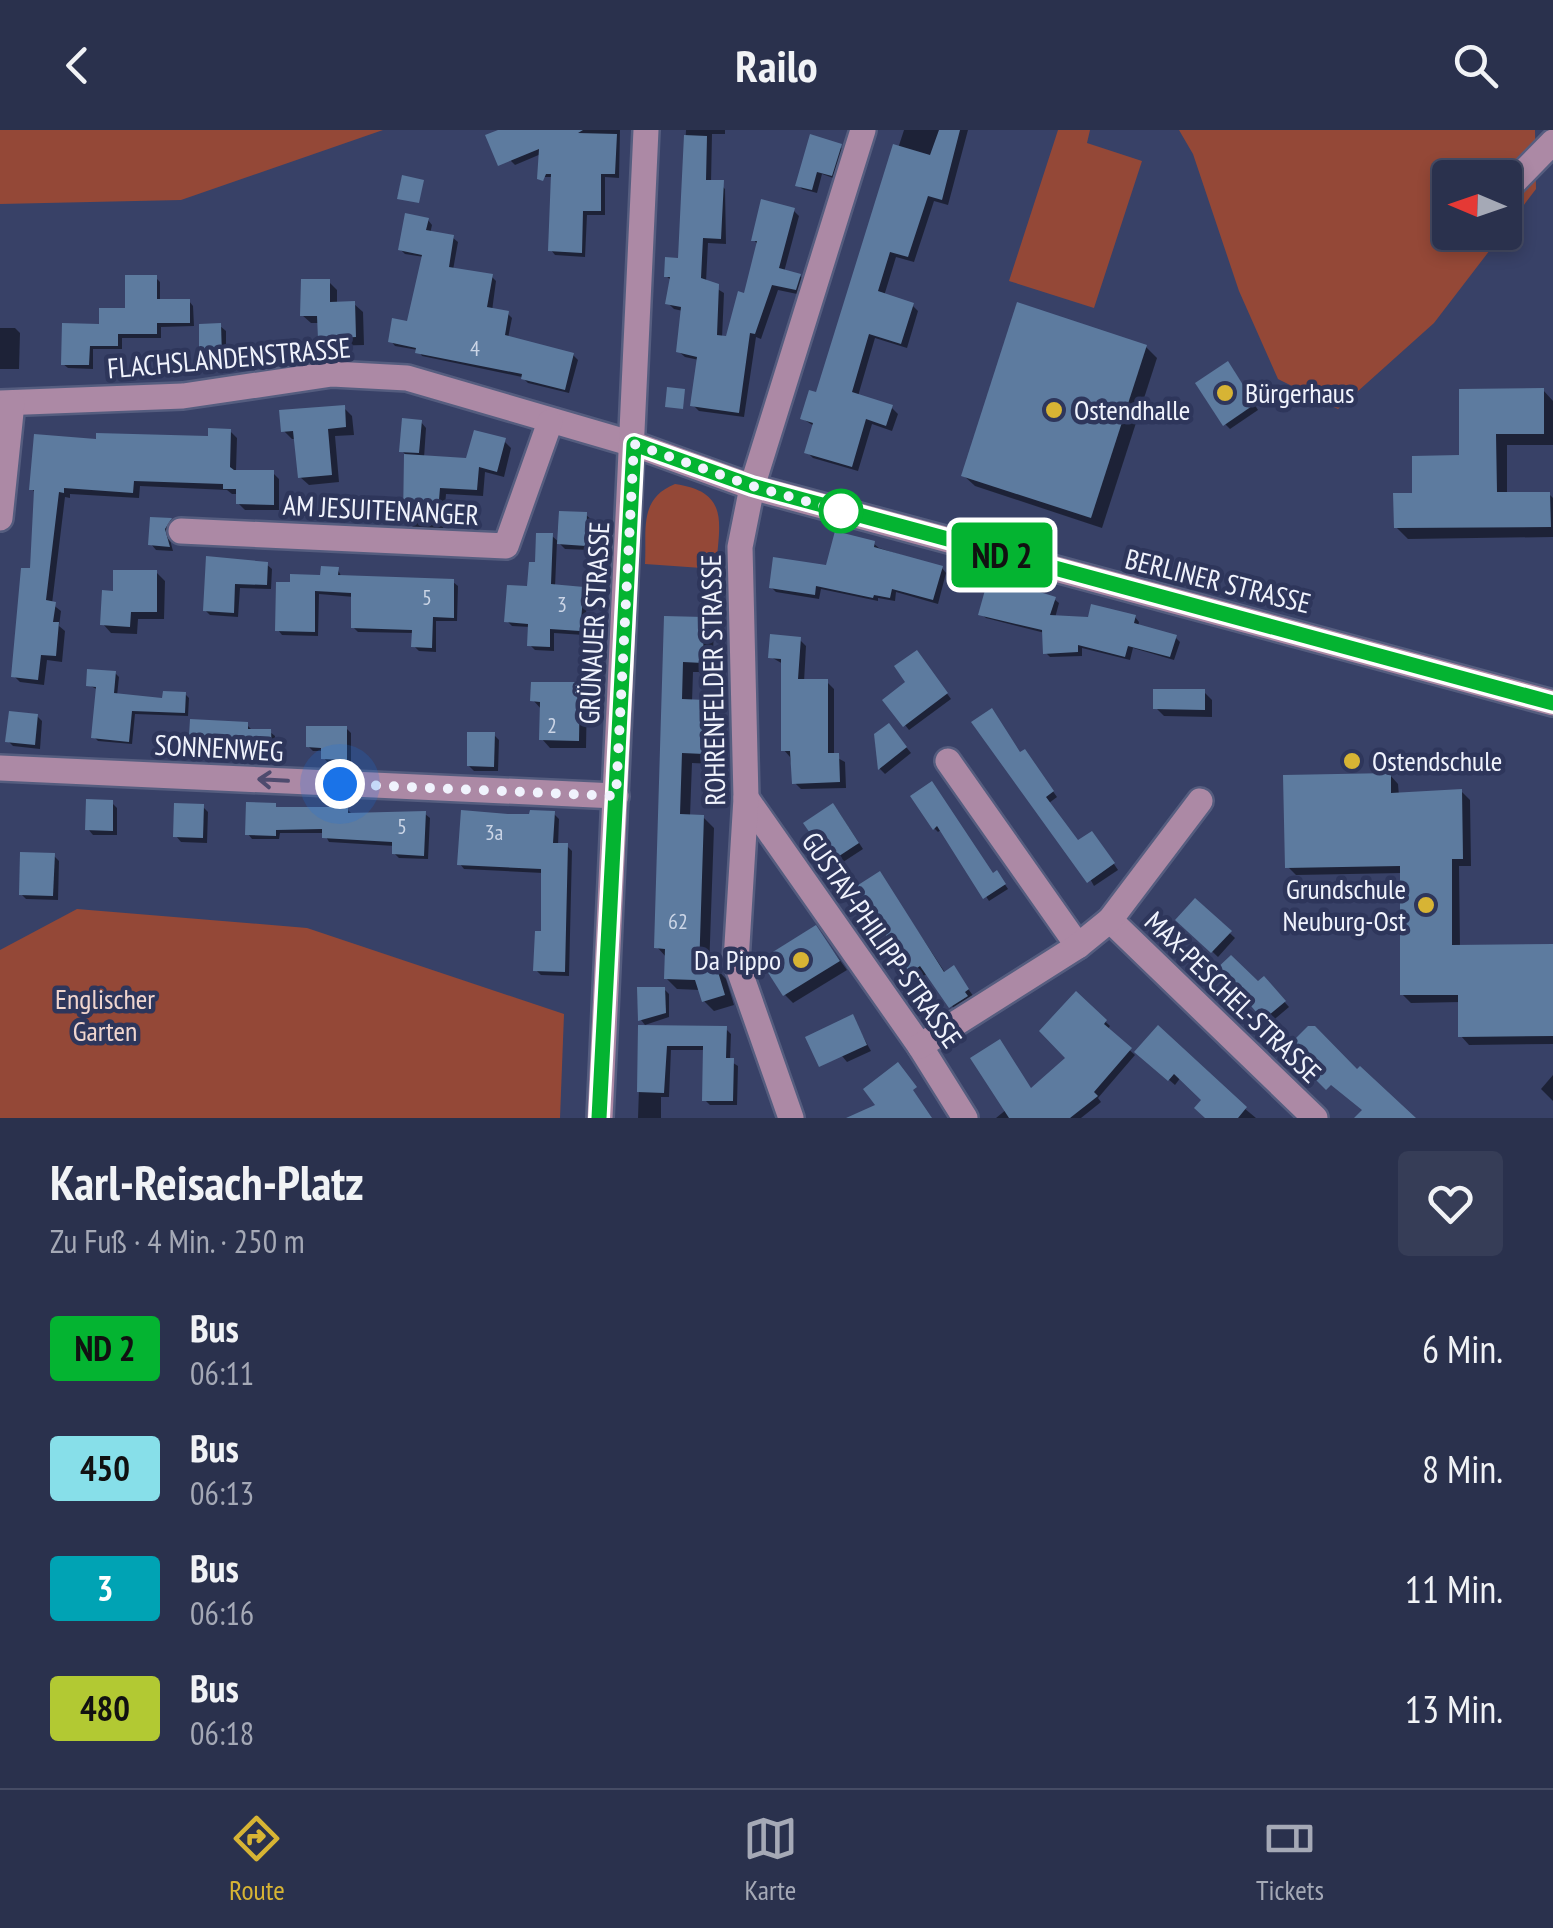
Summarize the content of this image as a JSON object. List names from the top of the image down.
{
  "streets": {
    "street": [
      "FLACHSLANDENSTRASSE",
      "AM JESUITENANGER",
      "BERLINER STRASSE",
      "GRÜNAUER STRASSE",
      "ROHRENFELDER STRASSE",
      "SONNENWEG",
      "GUSTAV-PHILIPP-STRASSE",
      "MAX-PESCHEL-STRASSE"
    ]
  },
  "crossings": [
    ["FLACHSLANDENSTRASSE", "AM JESUITENANGER"],
    ["FLACHSLANDENSTRASSE", "BERLINER STRASSE"],
    ["FLACHSLANDENSTRASSE", "GRÜNAUER STRASSE"],
    ["BERLINER STRASSE", "GRÜNAUER STRASSE"],
    ["BERLINER STRASSE", "ROHRENFELDER STRASSE"],
    ["GRÜNAUER STRASSE", "SONNENWEG"],
    ["ROHRENFELDER STRASSE", "GUSTAV-PHILIPP-STRASSE"],
    ["GUSTAV-PHILIPP-STRASSE", "MAX-PESCHEL-STRASSE"]
  ],
  "one_way": ["SONNENWEG"],
  "parks": ["Englischer Garten"],
  "places": [
    "Bürgerhaus",
    "Ostendhalle",
    "Ostendschule",
    "Grundschule Neuburg-Ost",
    "Da Pippo"
  ],
  "house_numbers": [
    "4",
    "5",
    "3",
    "2",
    "5",
    "3a",
    "62"
  ],
  "north": "left",
  "page": {
    "header": "Railo",
    "on_map": "ND 2",
    "heading": ["Karl-Reisach-Platz", "Zu Fuß · 4 Min. · 250 m"],
    "list": [
      {
        "mark": "ND 2",
        "name": "Bus",
        "note": "06:11",
        "value": "6 Min."
      },
      {
        "mark": "450",
        "name": "Bus",
        "note": "06:13",
        "value": "8 Min."
      },
      {
        "mark": "3",
        "name": "Bus",
        "note": "06:16",
        "value": "11 Min."
      },
      {
        "mark": "480",
        "name": "Bus",
        "note": "06:18",
        "value": "13 Min."
      }
    ],
    "tabs": ["Route", "Karte", "Tickets"]
  }
}
